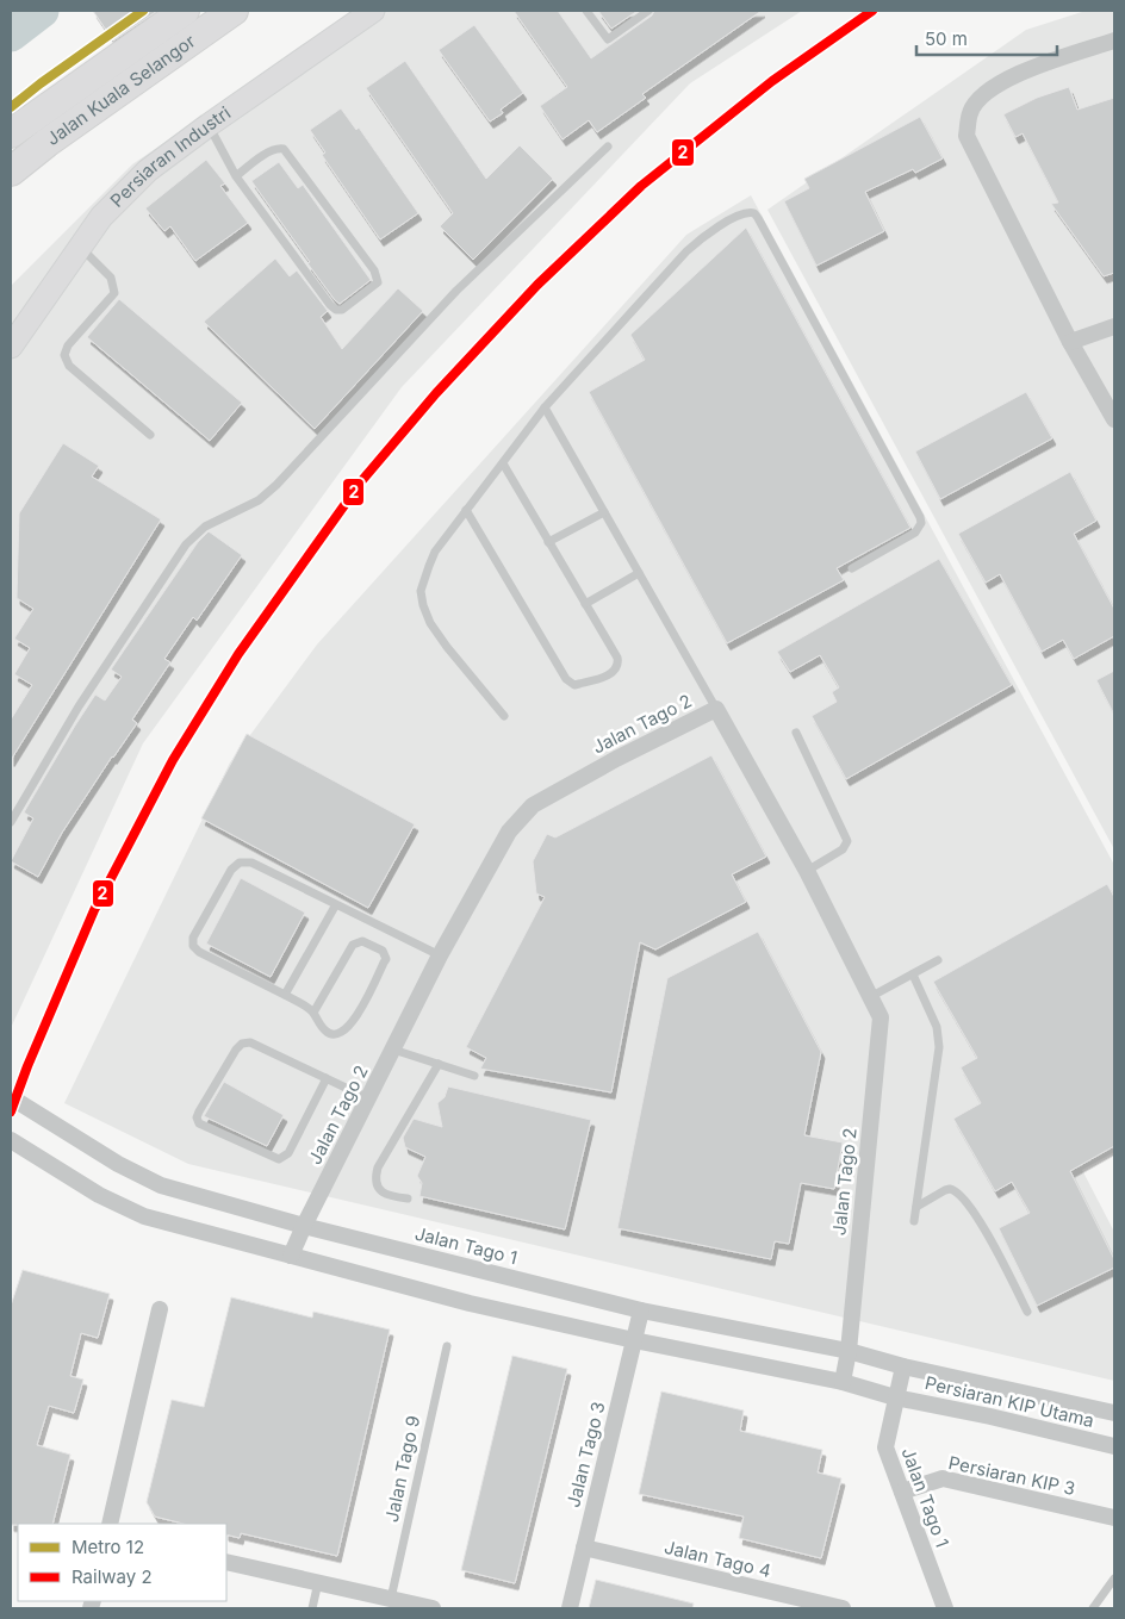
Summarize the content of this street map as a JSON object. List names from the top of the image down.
{
  "streets": {
    "highway": ["Jalan Kuala Selangor"],
    "street": [
      "Persiaran Industri",
      "Jalan Tago 2",
      "Jalan Tago 1",
      "Persiaran KIP Utama",
      "Jalan Tago 3",
      "Persiaran KIP 3",
      "Jalan Tago 4"
    ],
    "lane": ["Jalan Tago 9"]
  },
  "crossings": [
    ["Jalan Tago 2", "Jalan Tago 1"],
    ["Jalan Tago 1", "Persiaran KIP Utama"],
    ["Jalan Tago 1", "Jalan Tago 3"],
    ["Jalan Tago 1", "Persiaran KIP 3"],
    ["Jalan Tago 3", "Jalan Tago 4"]
  ],
  "lines": ["metro line 12", "rail line 2"],
  "legend": ["Metro 12", "Railway 2"],
  "scale_bar": "50 m"
}
